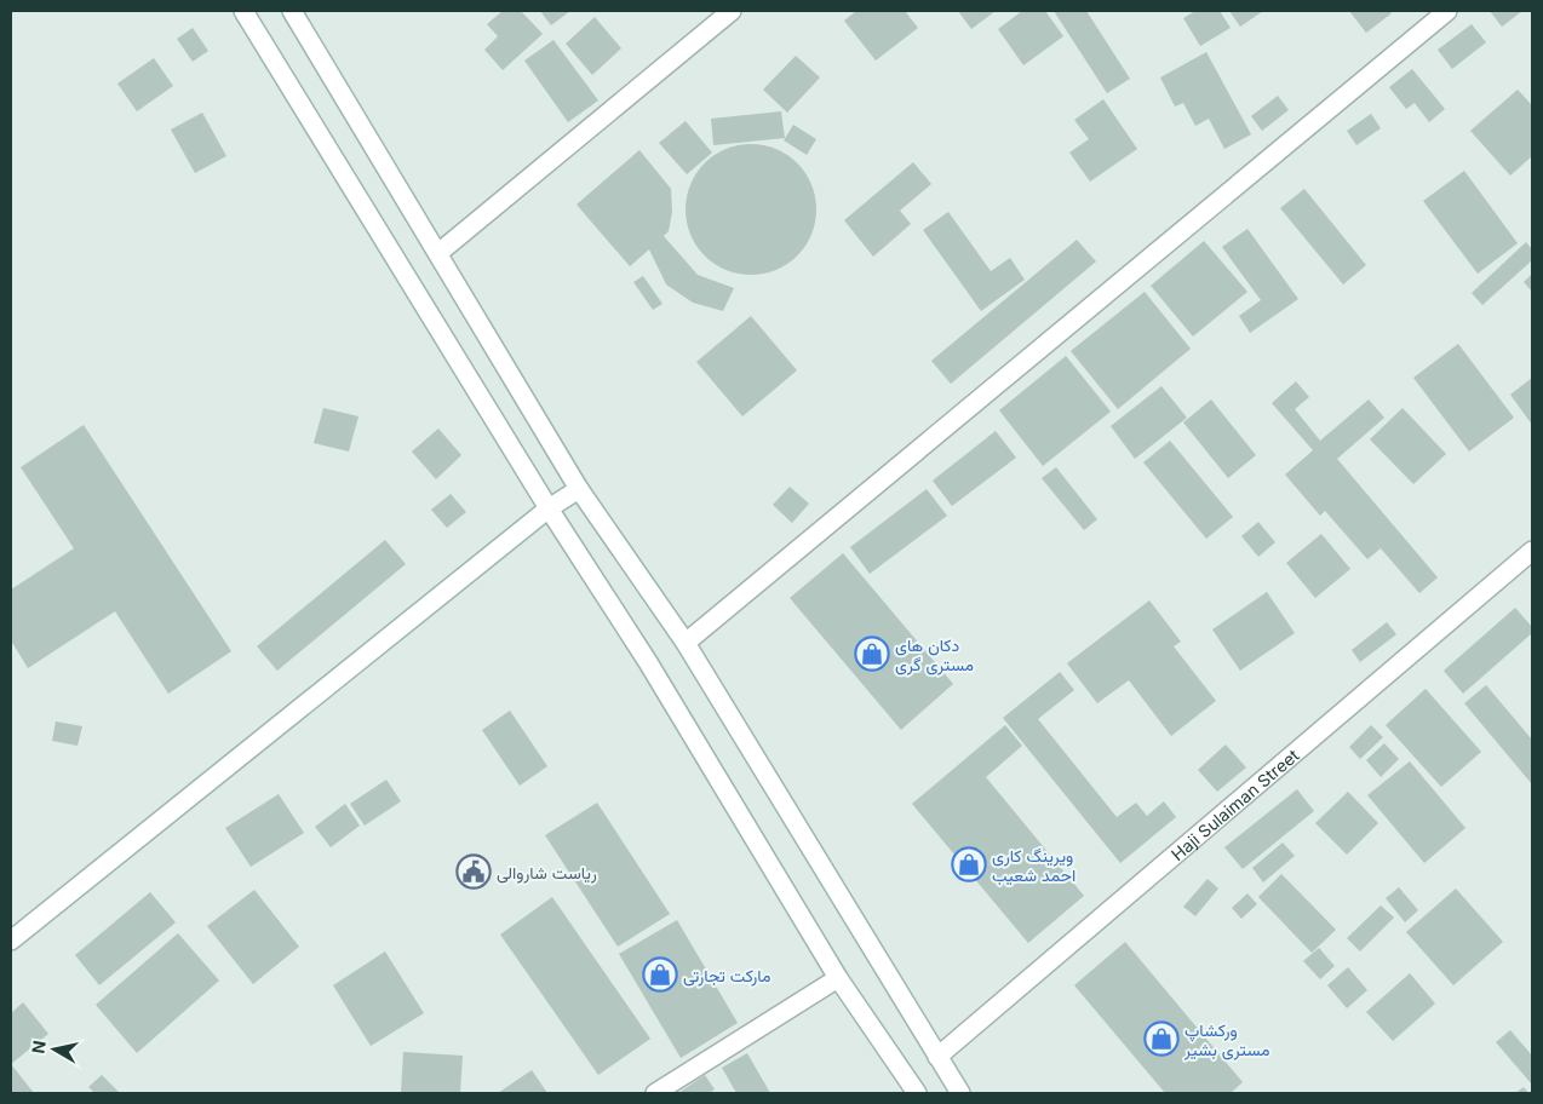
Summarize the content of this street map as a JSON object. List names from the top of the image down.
{
  "streets": {
    "street": ["Haji Sulaiman Street"]
  },
  "places": {
    "shop": [
      "دکان های مستری گری",
      "ویرینگ کاری احمد شعیب",
      "مارکت تجارتی",
      "ورکشاپ مستری بشیر"
    ],
    "public building": ["ریاست شاروالی"]
  },
  "north": "left"
}
